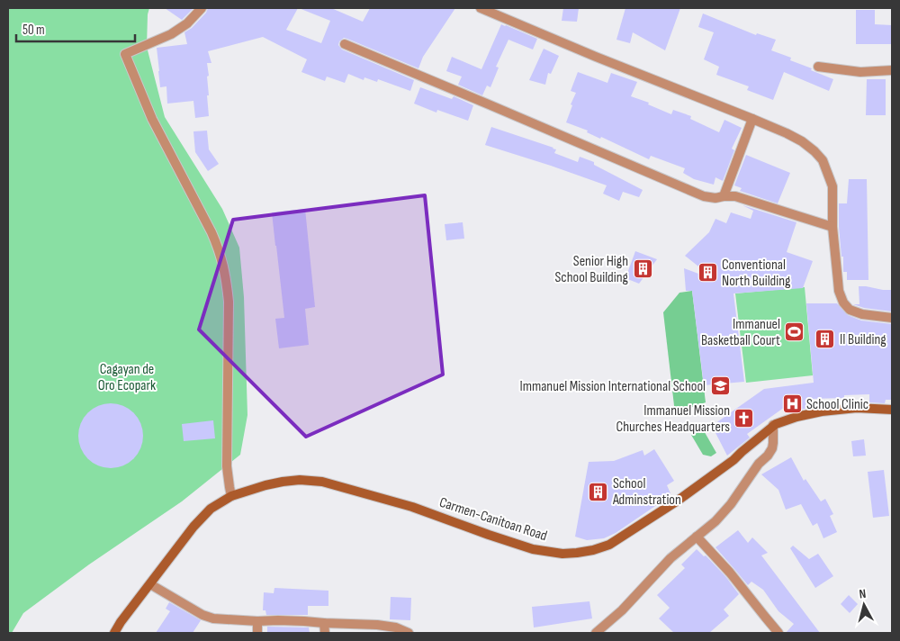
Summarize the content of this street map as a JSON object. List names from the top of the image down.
{
  "streets": {
    "main road": ["Carmen-Canitoan Road"]
  },
  "parks": ["Cagayan de Oro Ecopark"],
  "places": {
    "building": [
      "Senior High School Building",
      "Conventional North Building",
      "II Building",
      "School Adminstration"
    ],
    "sports": ["Immanuel Basketball Court"],
    "school or university": ["Immanuel Mission International School"],
    "hospital": ["School Clinic"],
    "church": ["Immanuel Mission Churches Headquarters"]
  },
  "scale_bar": "50 m",
  "north": "top"
}
